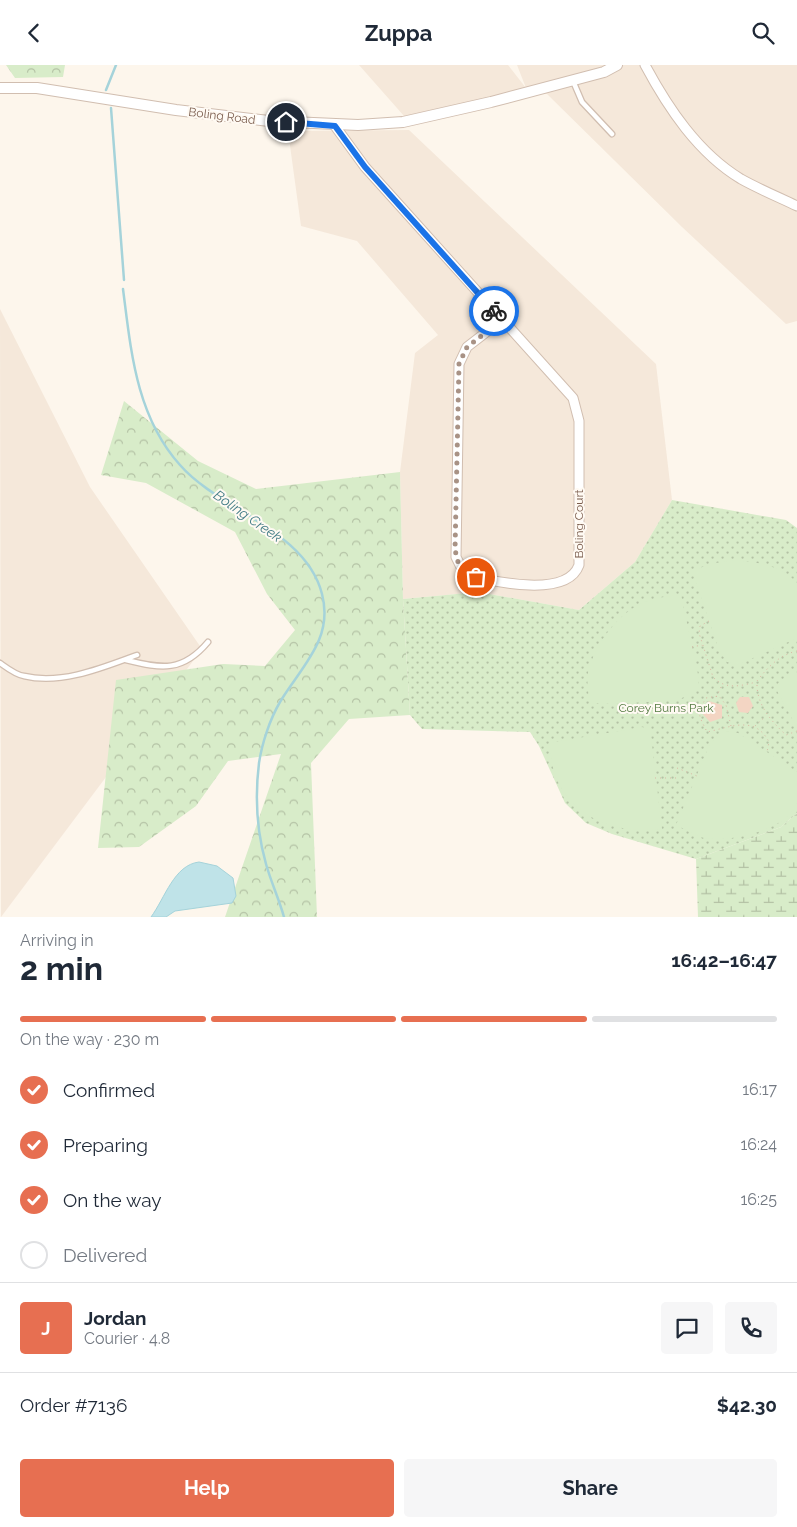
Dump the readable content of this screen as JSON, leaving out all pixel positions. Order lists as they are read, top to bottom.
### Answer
{
  "streets": {
    "street": ["Boling Road", "Boling Court"]
  },
  "crossings": [
    ["Boling Road", "Boling Court"]
  ],
  "water": ["Boling Creek"],
  "parks": ["Corey Burns Park"],
  "page": {
    "header": "Zuppa",
    "heading": ["2 min", "Arriving in", "16:42–16:47"],
    "panel": [
      "Jordan",
      "Courier · 4.8",
      "Order #7136",
      "$42.30"
    ],
    "bar": "On the way · 230 m",
    "list": [
      ["Confirmed", "16:17"],
      ["Preparing", "16:24"],
      ["On the way", "16:25"],
      "Delivered"
    ],
    "round": "J",
    "buttons": ["Help", "Share"]
  }
}
